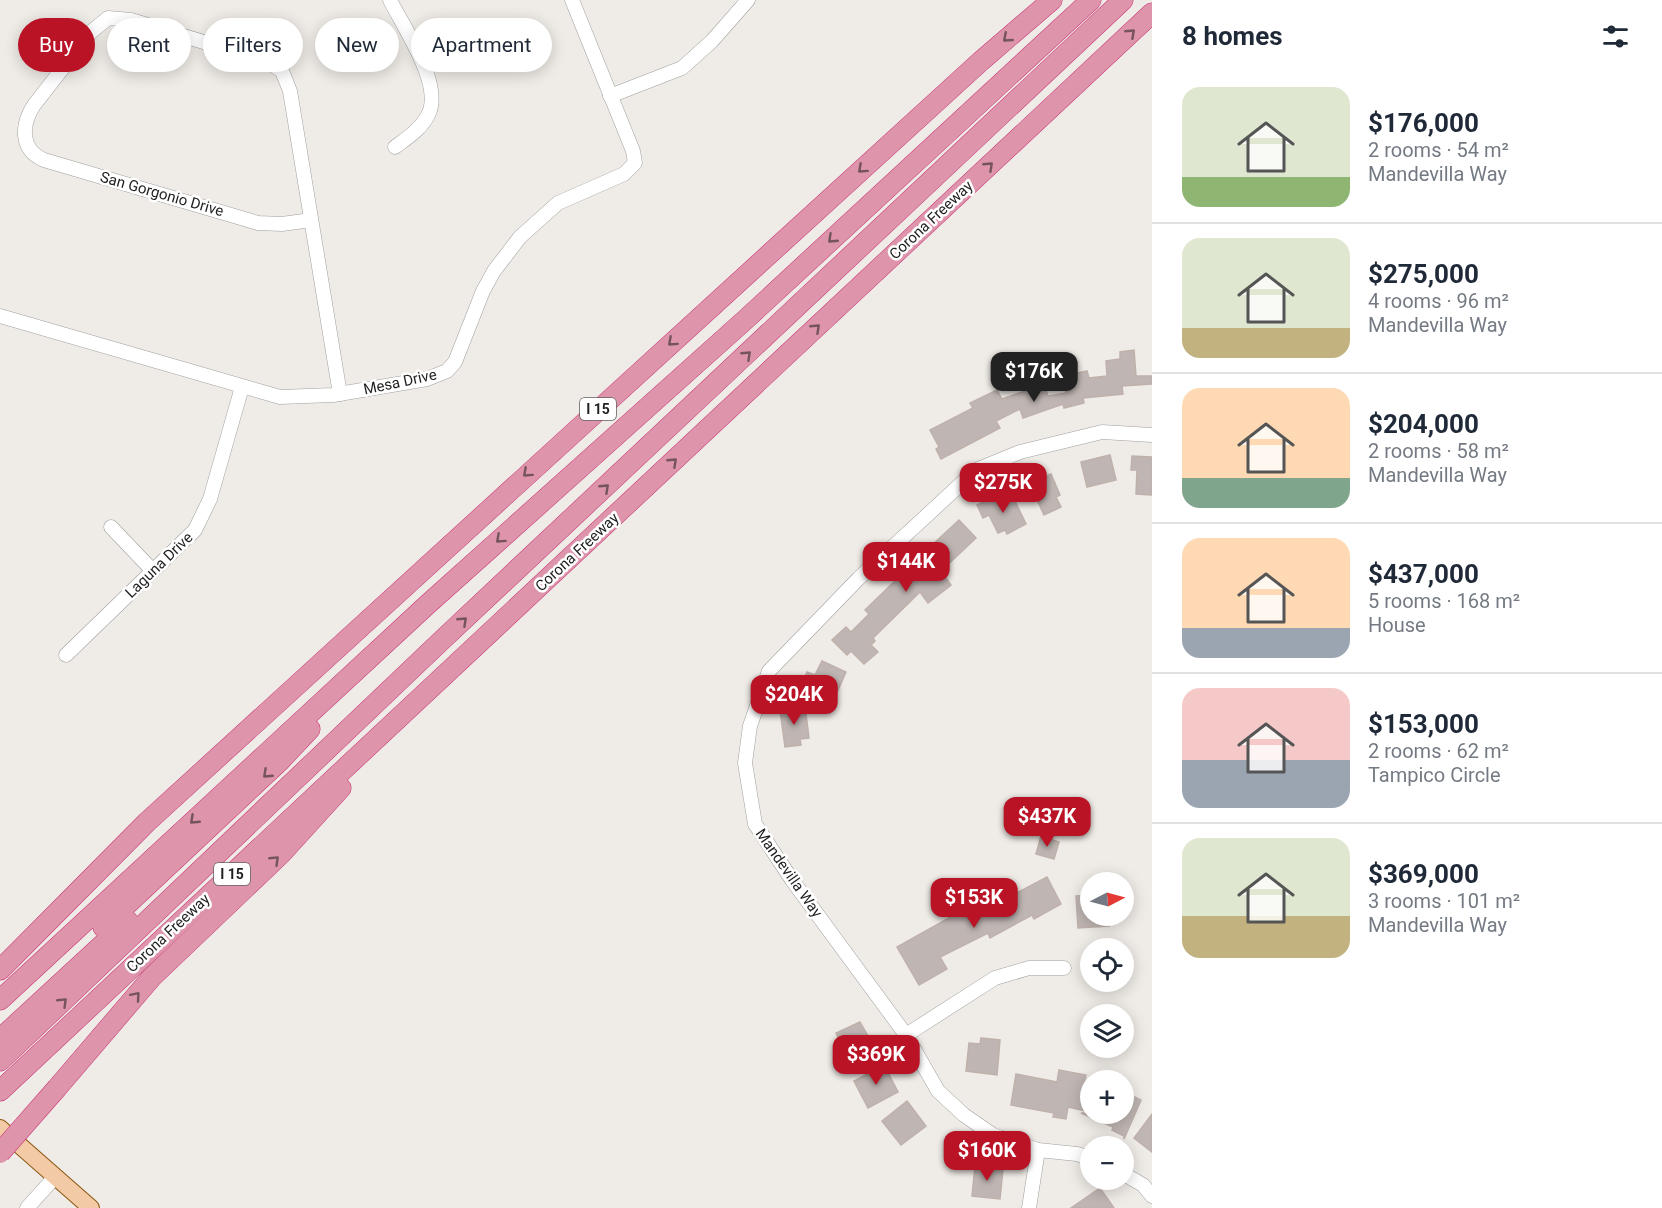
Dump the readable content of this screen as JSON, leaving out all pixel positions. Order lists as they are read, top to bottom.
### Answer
{
  "streets": {
    "highway": ["Corona Freeway", "I 15"],
    "street": [
      "San Gorgonio Drive",
      "Mesa Drive",
      "Laguna Drive",
      "Mandevilla Way"
    ]
  },
  "crossings": [
    ["Mesa Drive", "Laguna Drive"]
  ],
  "north": "right",
  "page": {
    "heading": "8 homes",
    "chip": [
      "Buy",
      "Rent",
      "Filters",
      "New",
      "Apartment"
    ],
    "list": [
      {
        "name": "$176,000",
        "note": "2 rooms · 54 m² · Mandevilla Way"
      },
      {
        "name": "$275,000",
        "note": "4 rooms · 96 m² · Mandevilla Way"
      },
      {
        "name": "$204,000",
        "note": "2 rooms · 58 m² · Mandevilla Way"
      },
      {
        "name": "$437,000",
        "note": "5 rooms · 168 m² · House"
      },
      {
        "name": "$153,000",
        "note": "2 rooms · 62 m² · Tampico Circle"
      },
      {
        "name": "$369,000",
        "note": "3 rooms · 101 m² · Mandevilla Way"
      }
    ],
    "price": [
      "$176K",
      "$275K",
      "$144K",
      "$204K",
      "$437K",
      "$153K",
      "$369K",
      "$160K"
    ],
    "map_buttons": ["+", "−"]
  }
}
